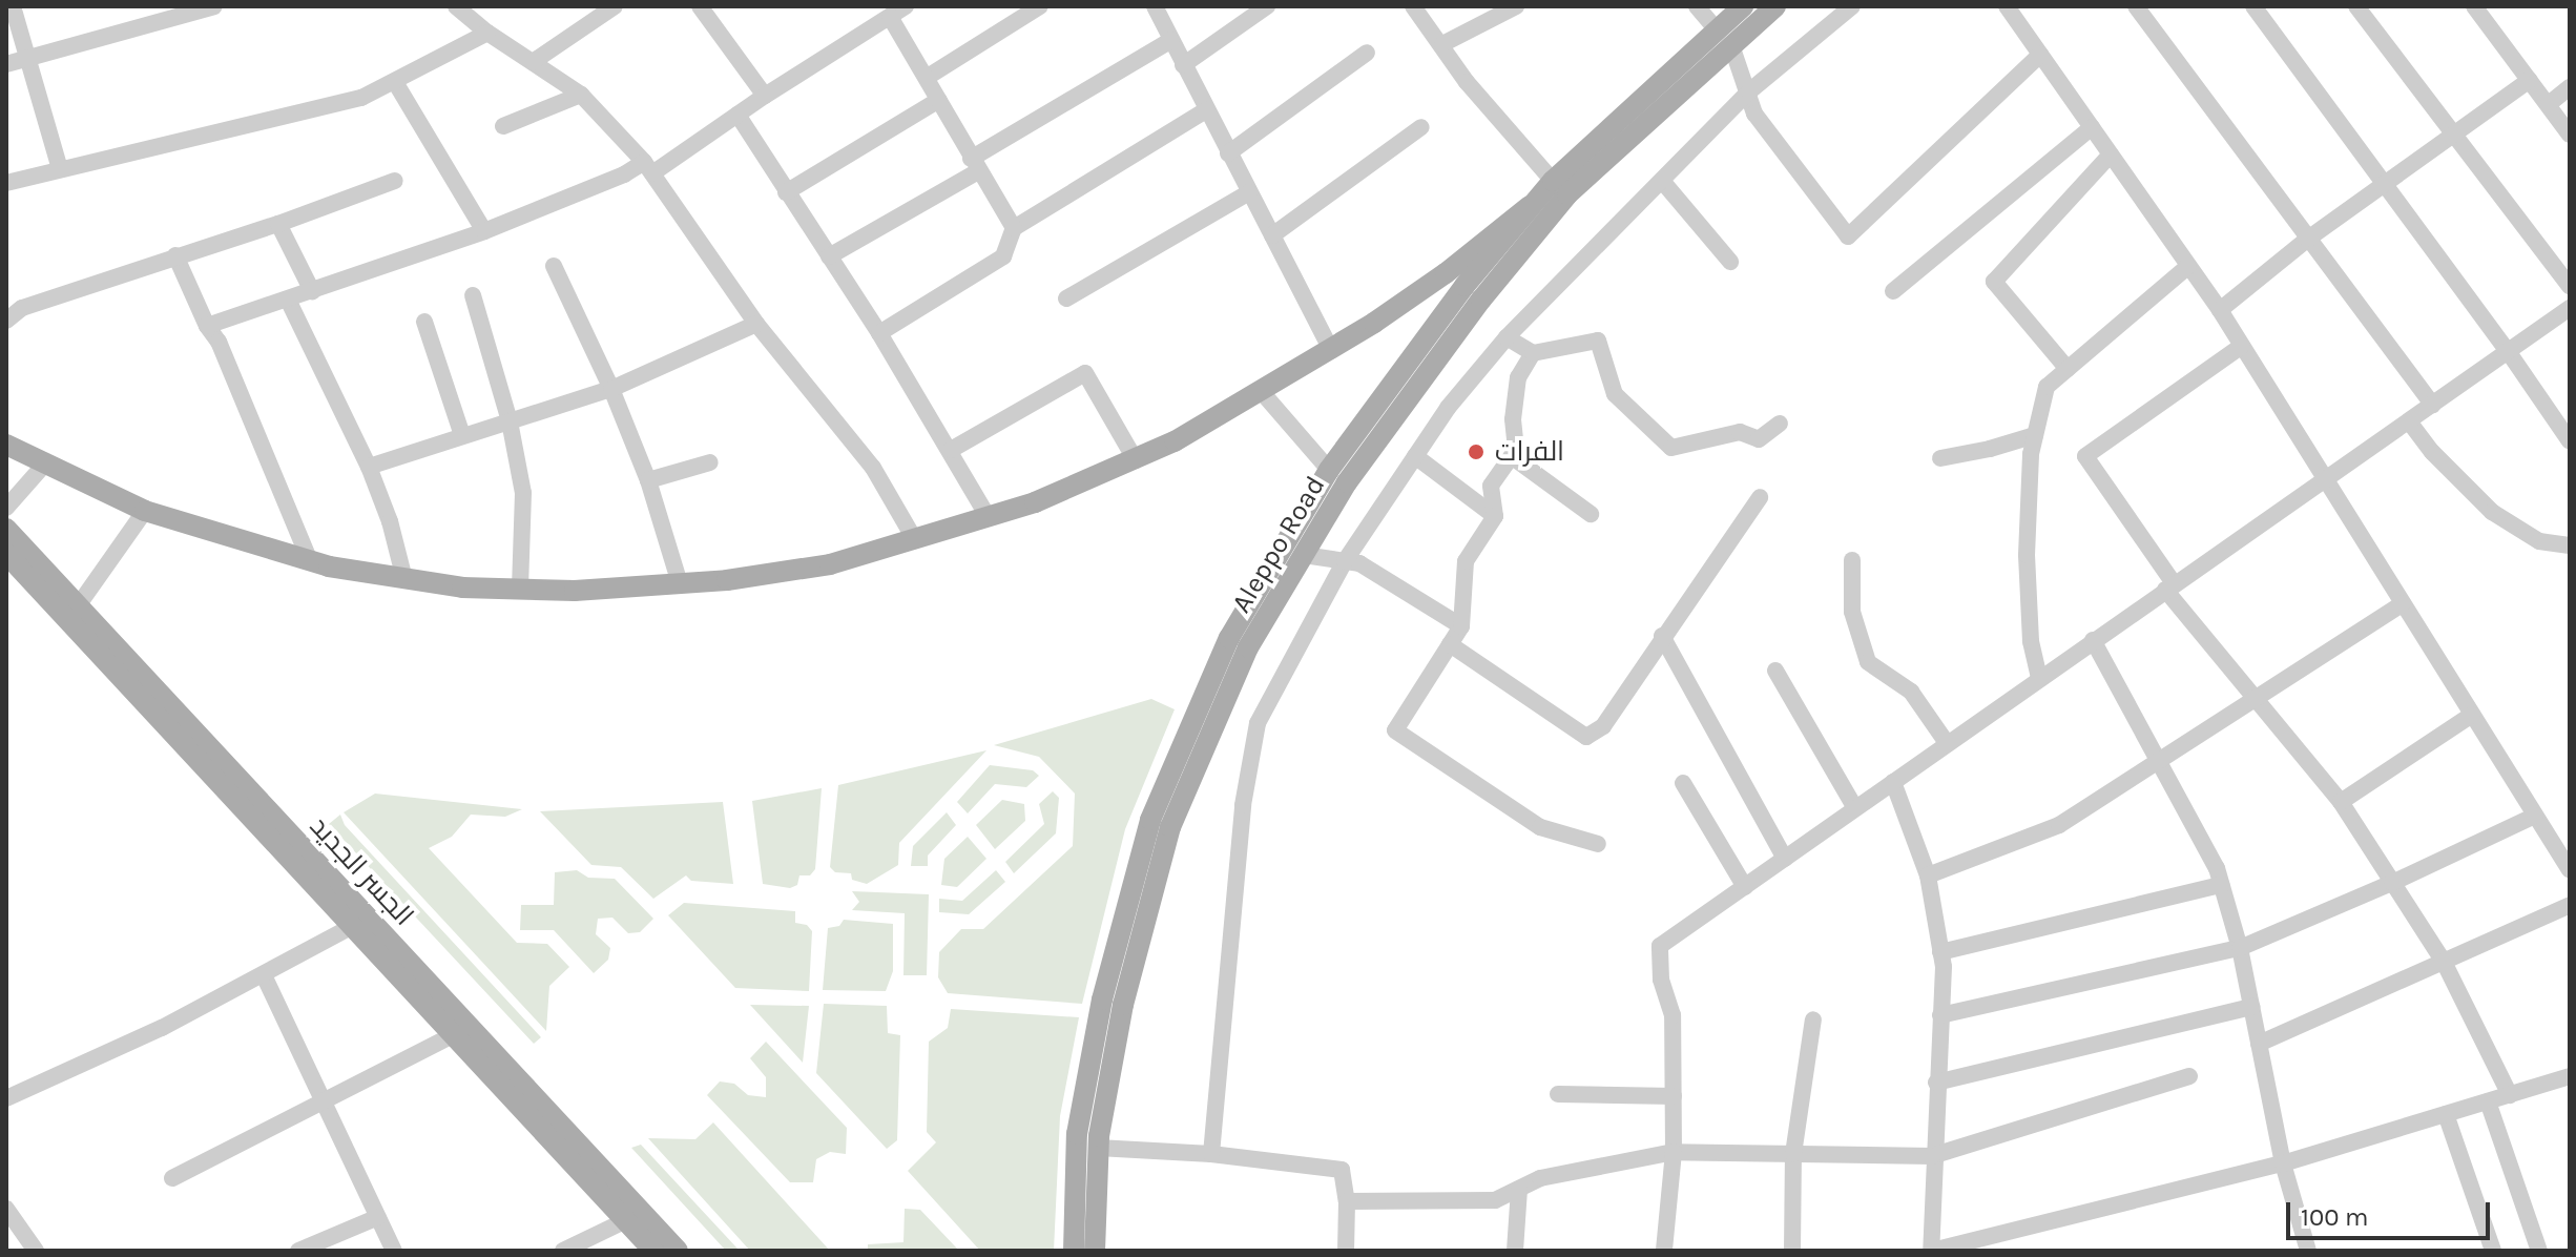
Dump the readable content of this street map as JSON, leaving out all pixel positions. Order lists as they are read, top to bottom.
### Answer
{
  "streets": {
    "main road": ["Aleppo Road", "الجسر الجديد"]
  },
  "places": ["الفرات"],
  "scale_bar": "100 m"
}
